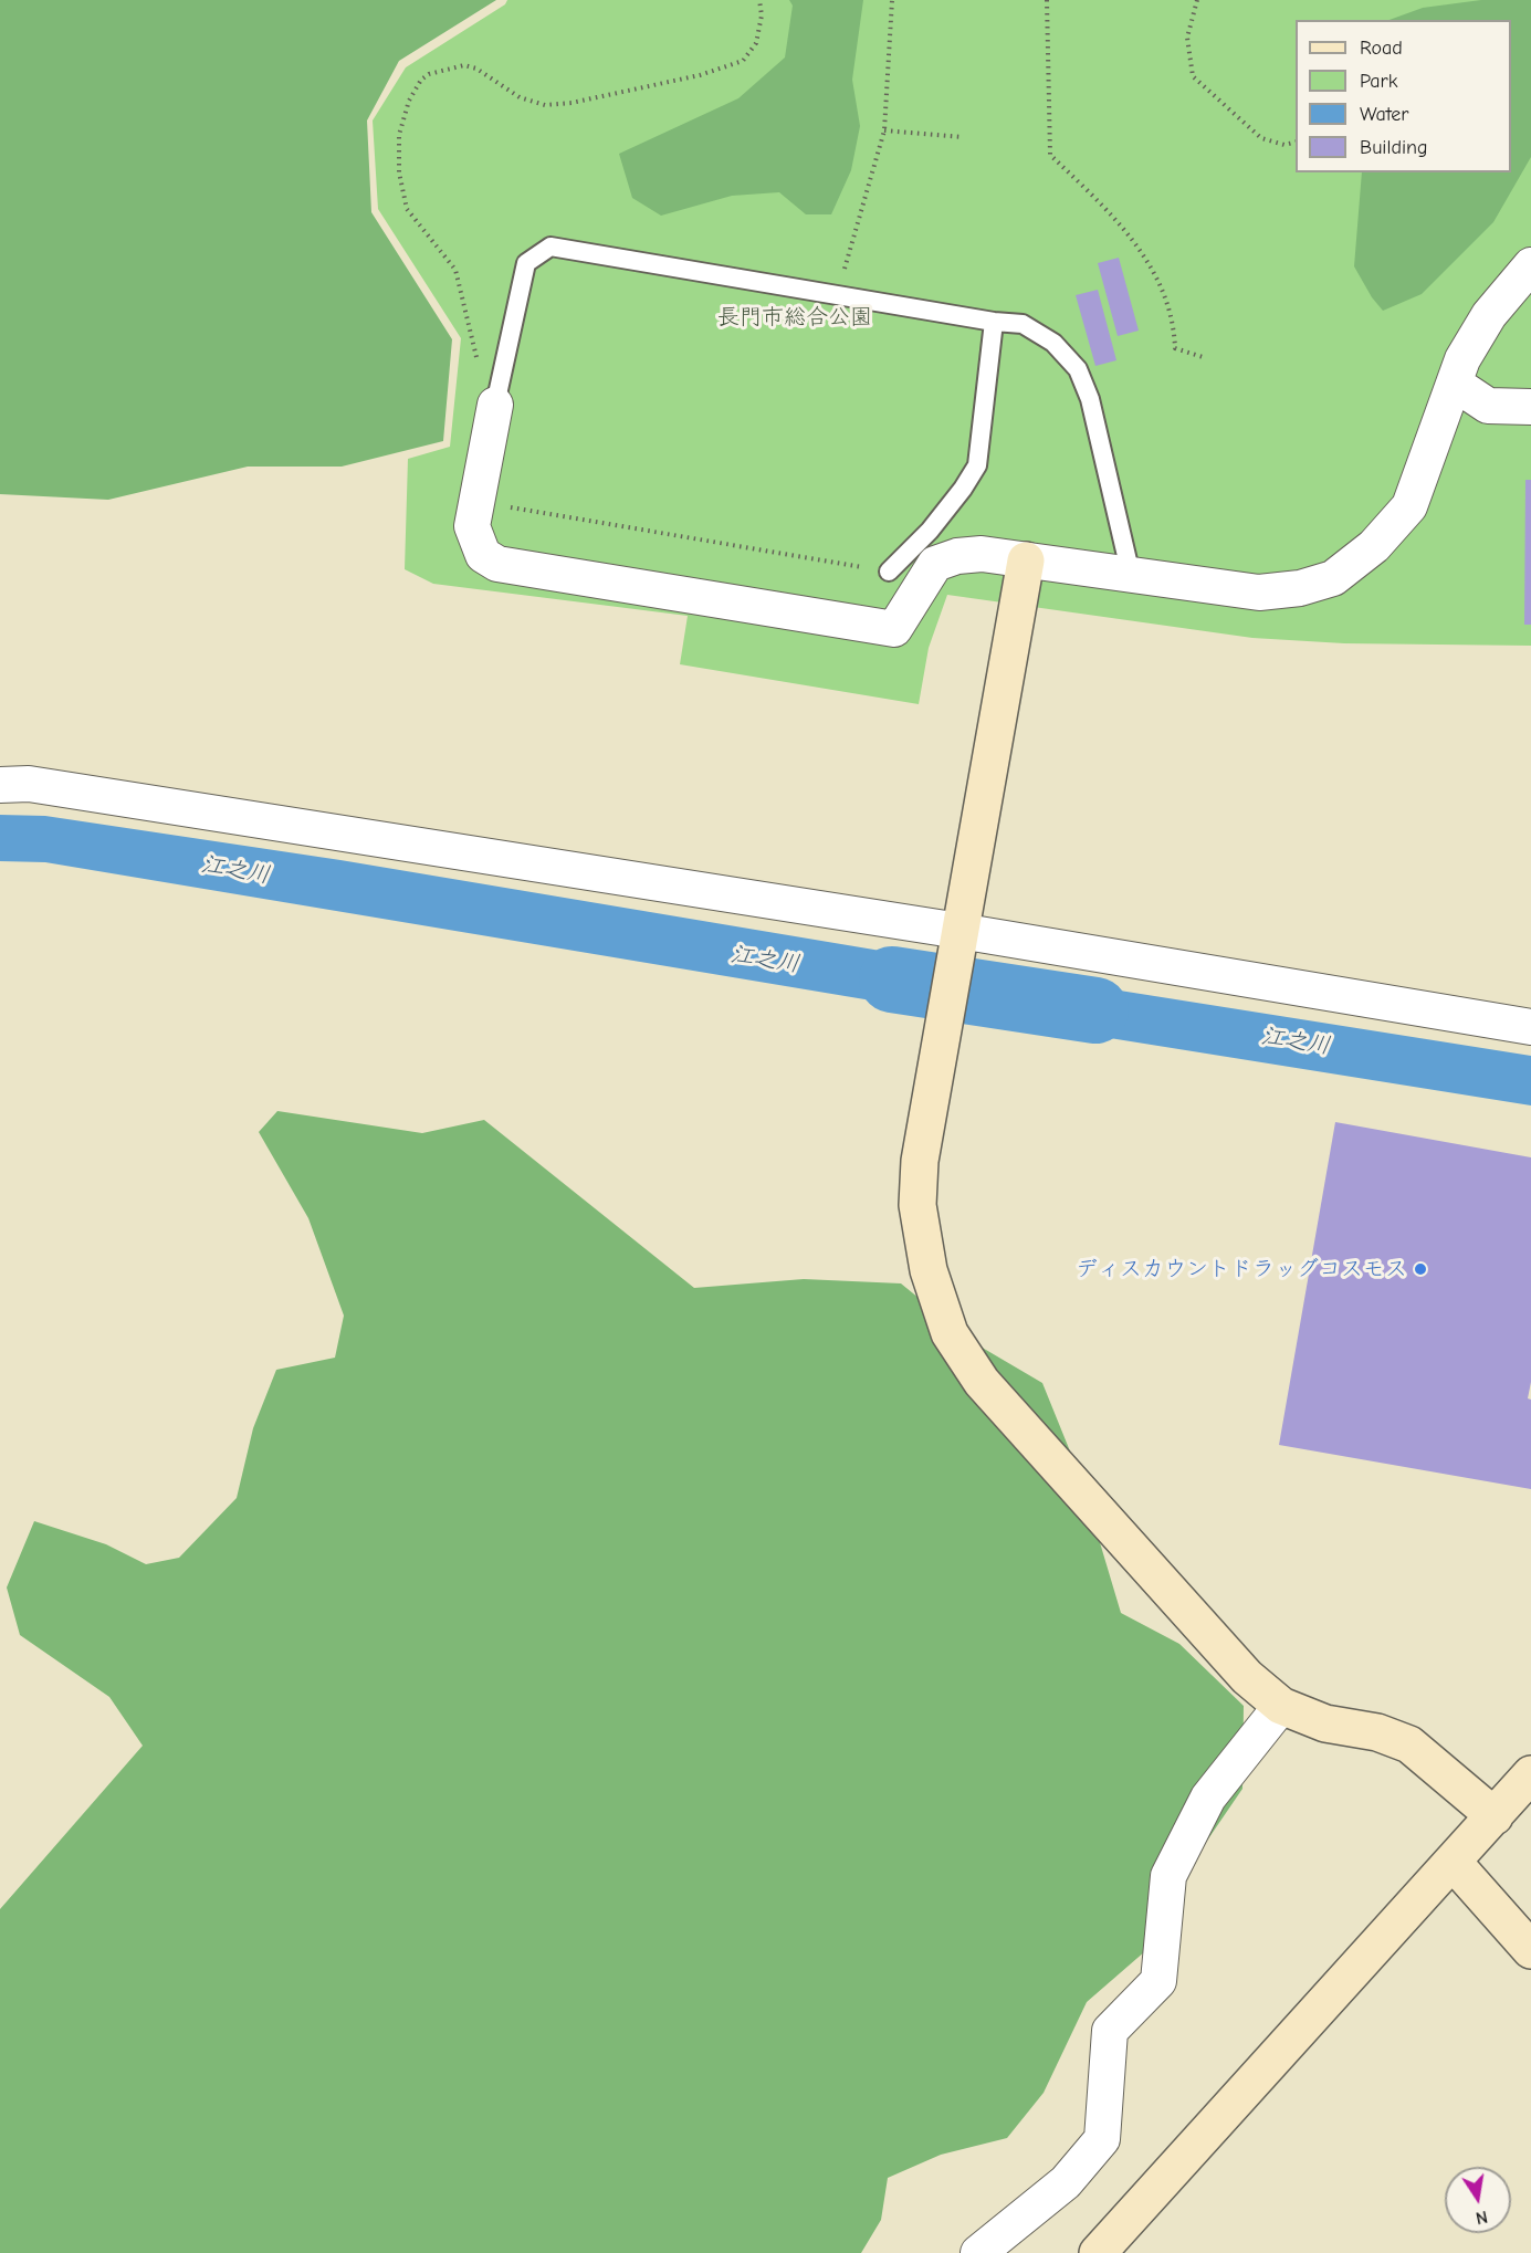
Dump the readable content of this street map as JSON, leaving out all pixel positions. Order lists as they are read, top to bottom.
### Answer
{
  "water": ["江之川"],
  "parks": ["長門市総合公園"],
  "places": ["ディスカウントドラッグコスモス"],
  "legend": [
    "Road",
    "Park",
    "Water",
    "Building"
  ],
  "north": "bottom"
}
